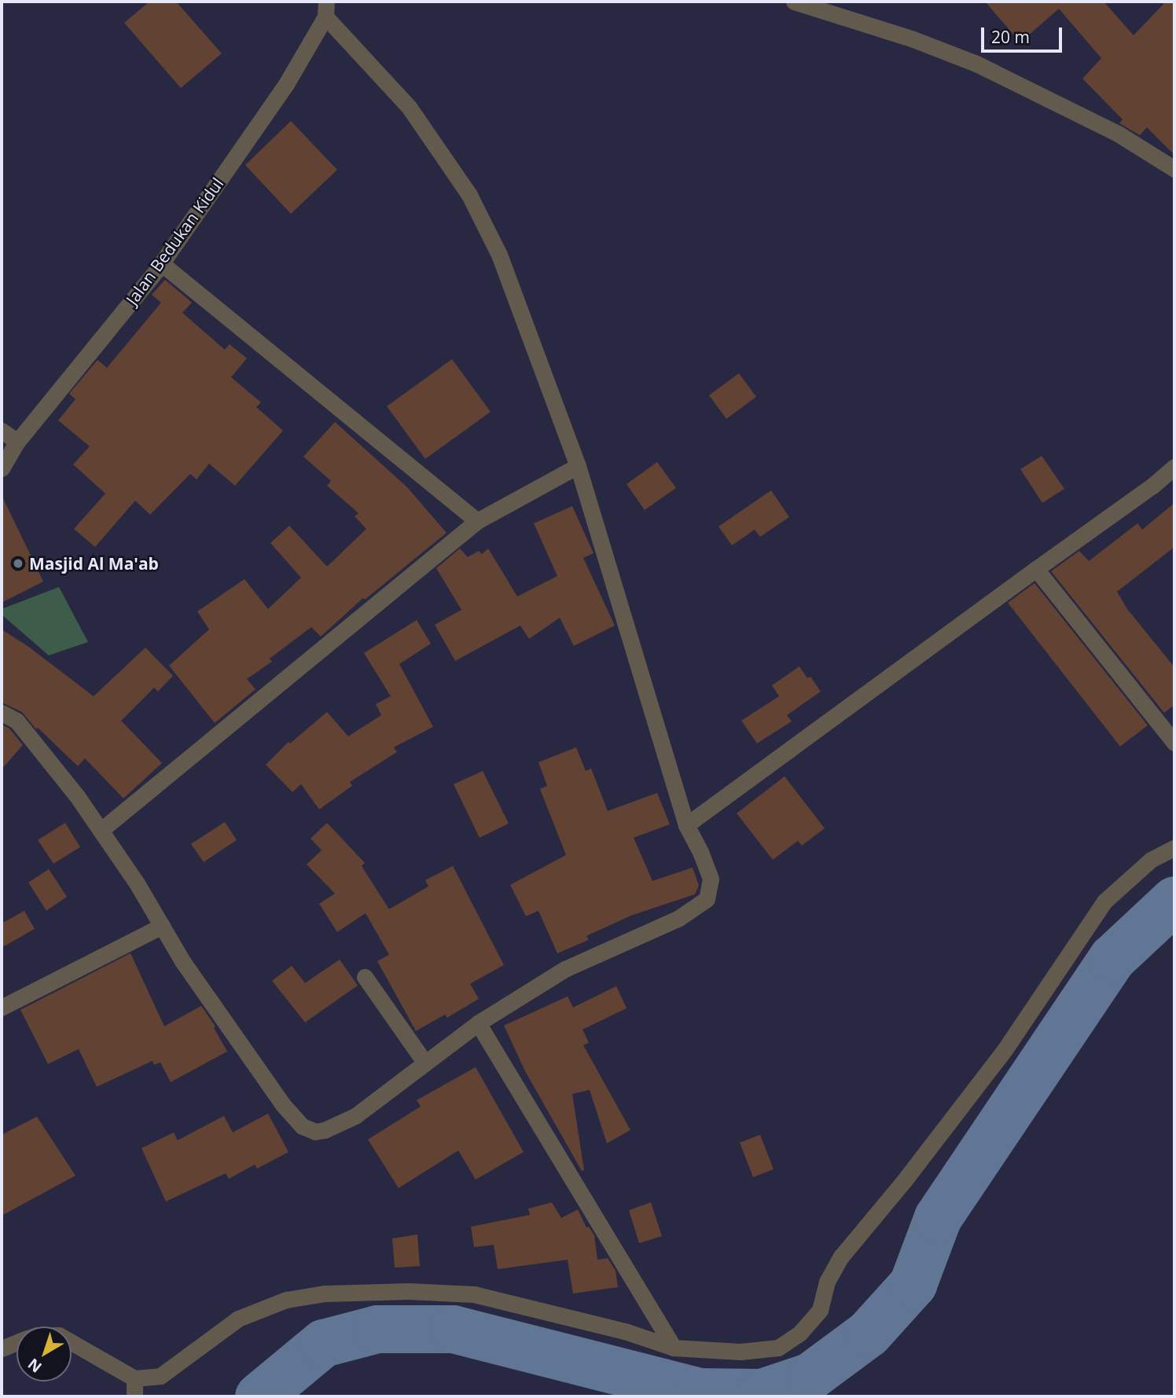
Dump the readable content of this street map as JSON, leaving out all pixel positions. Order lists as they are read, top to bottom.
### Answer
{
  "streets": {
    "street": ["Jalan Bedukan Kidul"]
  },
  "places": ["Masjid Al Ma'ab"],
  "scale_bar": "20 m",
  "north": "bottom left"
}
